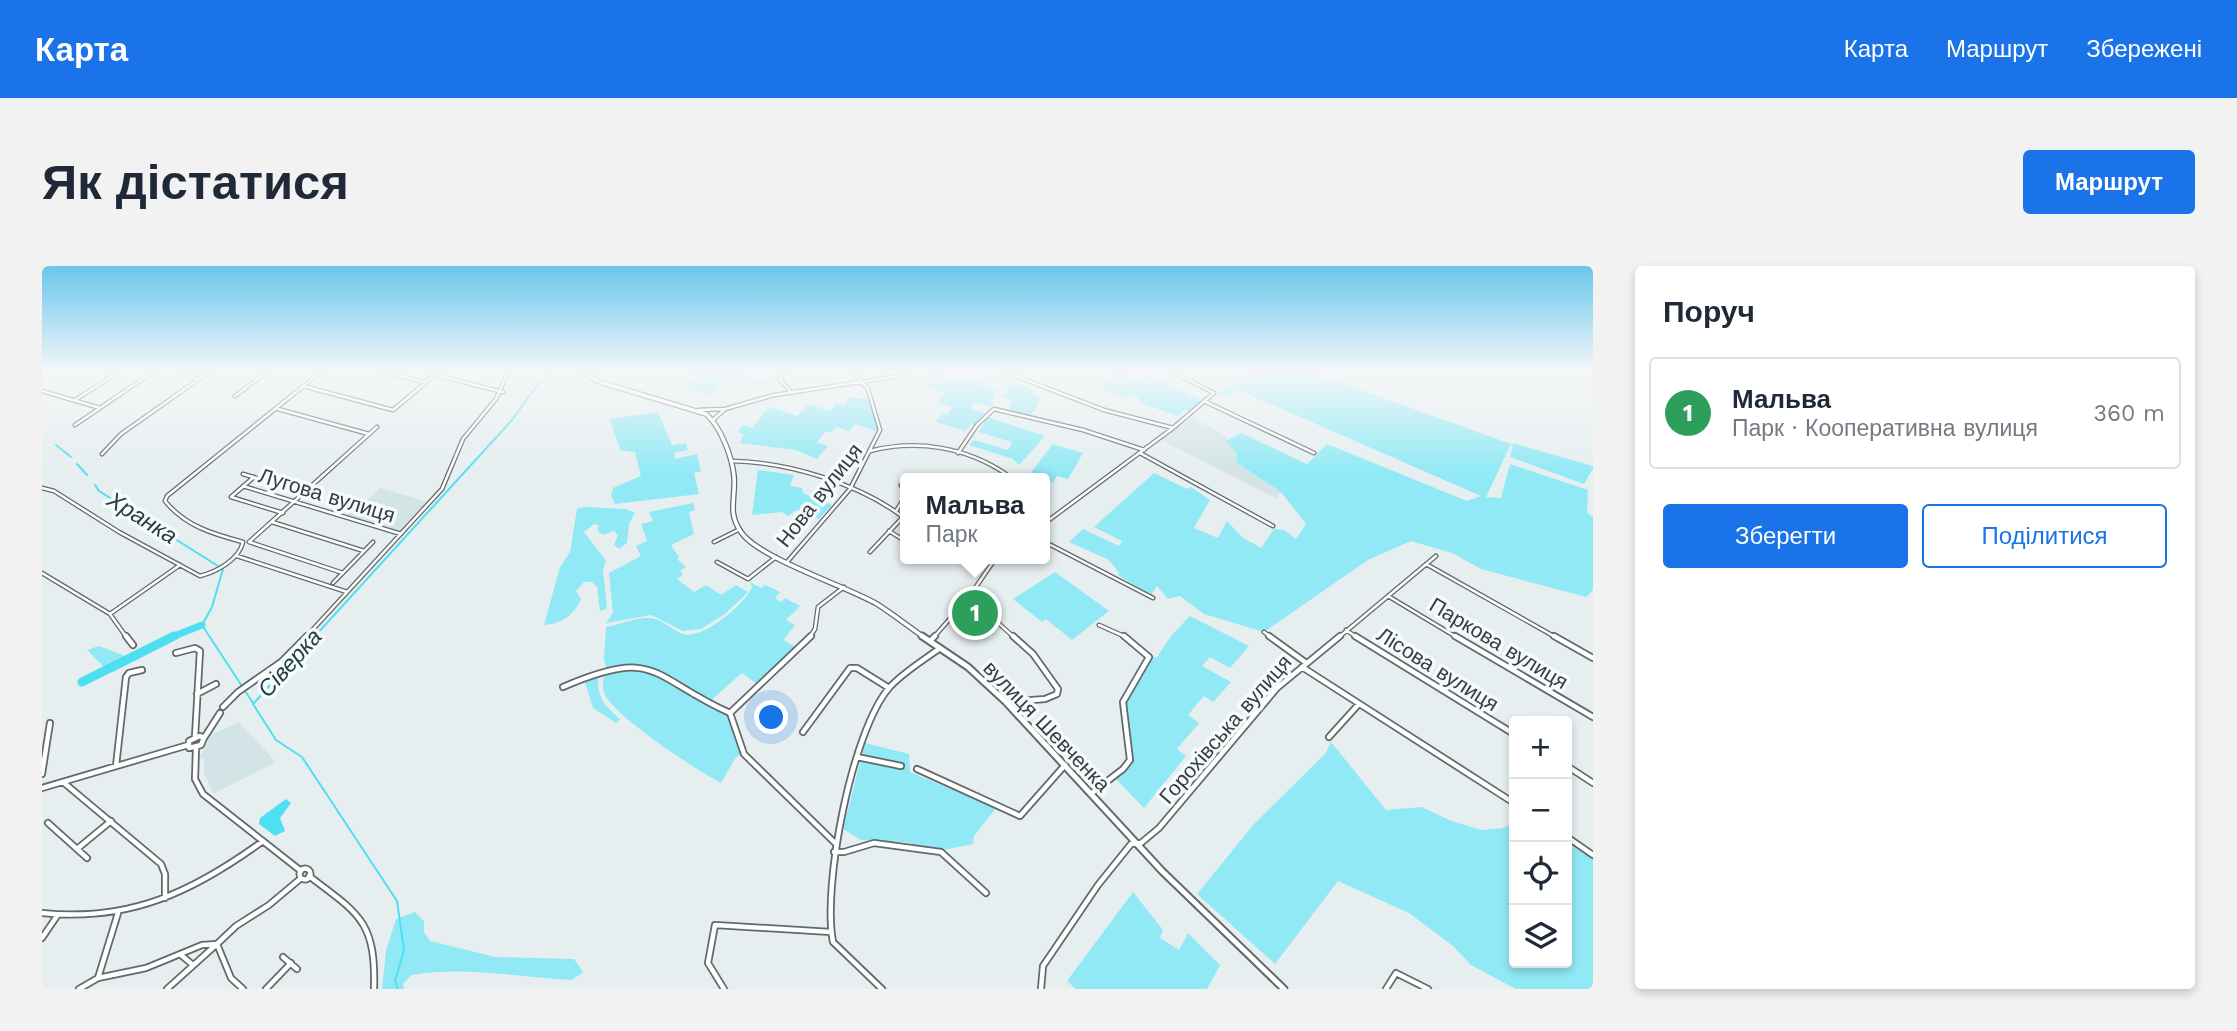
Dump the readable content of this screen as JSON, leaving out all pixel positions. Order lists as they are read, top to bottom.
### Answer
{
  "streets": {
    "street": [
      "Лугова вулиця",
      "Нова вулиця",
      "Паркова вулиця",
      "Лісова вулиця",
      "вулиця Шевченка",
      "Горохівська вулиця"
    ]
  },
  "crossings": [
    ["Нова вулиця", "вулиця Шевченка"],
    ["Паркова вулиця", "Горохівська вулиця"],
    ["Лісова вулиця", "Горохівська вулиця"],
    ["вулиця Шевченка", "Горохівська вулиця"]
  ],
  "water": ["Хранка", "Сіверка"],
  "page": {
    "header": "Карта",
    "nav": ["Карта", "Маршрут", "Збережені"],
    "buttons": [
      "Маршрут",
      ["Зберегти", "Поділитися"]
    ],
    "title": "Як дістатися",
    "heading": "Поруч",
    "list": [
      {
        "mark": "1",
        "name": "Мальва",
        "note": "Парк · Кооперативна вулиця",
        "value": "360 m"
      }
    ],
    "popup": ["Мальва", "Парк"],
    "pins": "1",
    "map_buttons": ["+", "−"]
  }
}
